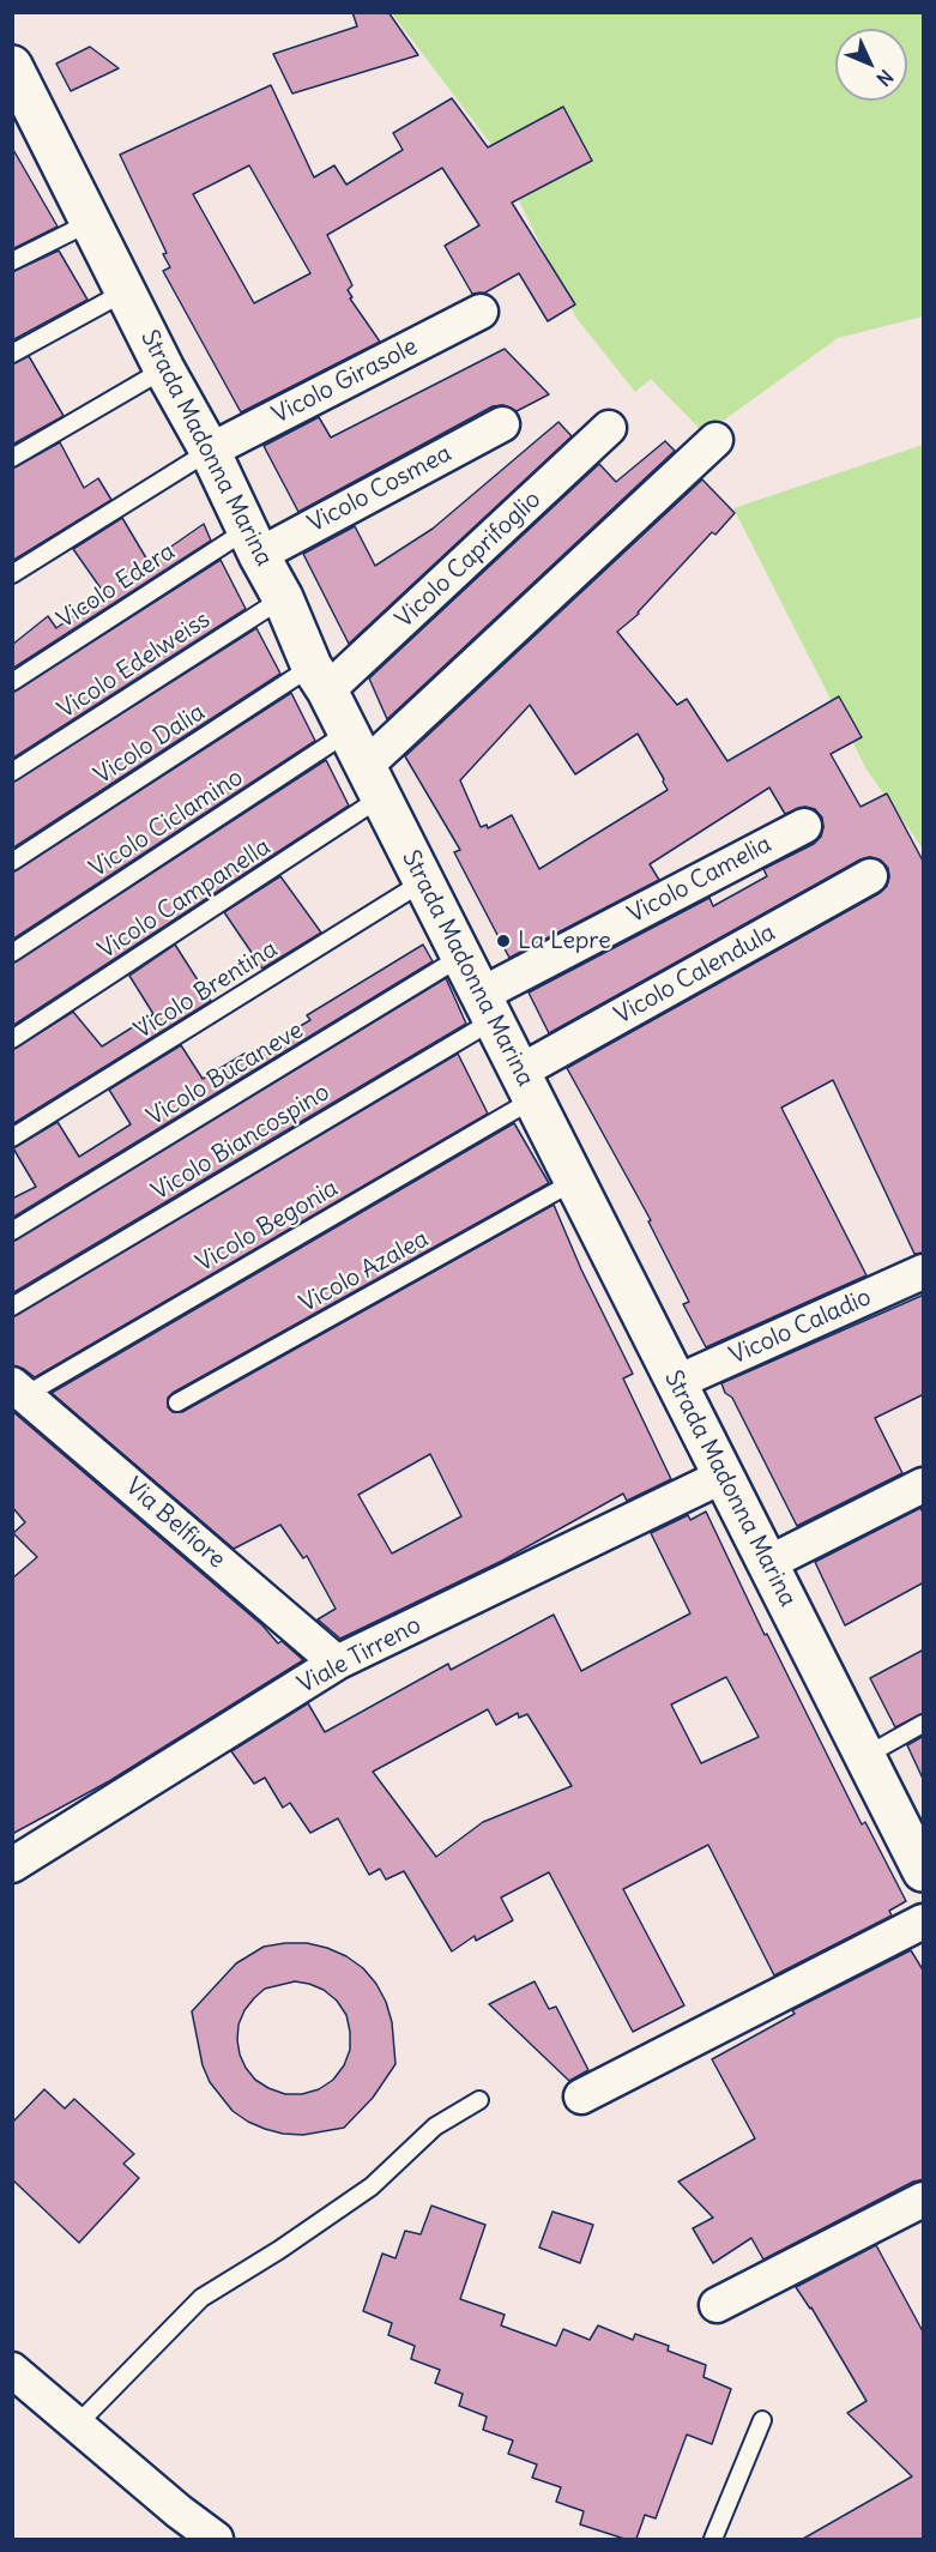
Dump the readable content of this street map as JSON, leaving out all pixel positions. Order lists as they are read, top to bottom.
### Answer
{
  "streets": {
    "street": [
      "Vicolo Girasole",
      "Strada Madonna Marina",
      "Vicolo Cosmea",
      "Vicolo Caprifoglio",
      "Vicolo Camelia",
      "Vicolo Calendula",
      "Vicolo Caladio",
      "Via Belfiore",
      "Viale Tirreno"
    ],
    "lane": [
      "Vicolo Edera",
      "Vicolo Edelweiss",
      "Vicolo Dalia",
      "Vicolo Ciclamino",
      "Vicolo Campanella",
      "Vicolo Brentina",
      "Vicolo Bucaneve",
      "Vicolo Biancospino",
      "Vicolo Begonia",
      "Vicolo Azalea"
    ]
  },
  "crossings": [
    ["Vicolo Girasole", "Strada Madonna Marina"],
    ["Strada Madonna Marina", "Vicolo Cosmea"],
    ["Strada Madonna Marina", "Vicolo Caprifoglio"],
    ["Strada Madonna Marina", "Vicolo Edera"],
    ["Strada Madonna Marina", "Vicolo Edelweiss"],
    ["Strada Madonna Marina", "Vicolo Dalia"],
    ["Strada Madonna Marina", "Vicolo Ciclamino"],
    ["Strada Madonna Marina", "Vicolo Camelia"],
    ["Strada Madonna Marina", "Vicolo Campanella"],
    ["Strada Madonna Marina", "Vicolo Calendula"],
    ["Strada Madonna Marina", "Vicolo Brentina"],
    ["Strada Madonna Marina", "Vicolo Bucaneve"],
    ["Strada Madonna Marina", "Vicolo Biancospino"],
    ["Strada Madonna Marina", "Vicolo Begonia"],
    ["Strada Madonna Marina", "Vicolo Azalea"],
    ["Strada Madonna Marina", "Vicolo Caladio"],
    ["Strada Madonna Marina", "Viale Tirreno"],
    ["Vicolo Cosmea", "Vicolo Edera"],
    ["Vicolo Caprifoglio", "Vicolo Dalia"],
    ["Vicolo Camelia", "Vicolo Biancospino"],
    ["Vicolo Calendula", "Vicolo Begonia"],
    ["Vicolo Begonia", "Via Belfiore"],
    ["Via Belfiore", "Viale Tirreno"]
  ],
  "places": ["La Lepre"],
  "north": "bottom right"
}
